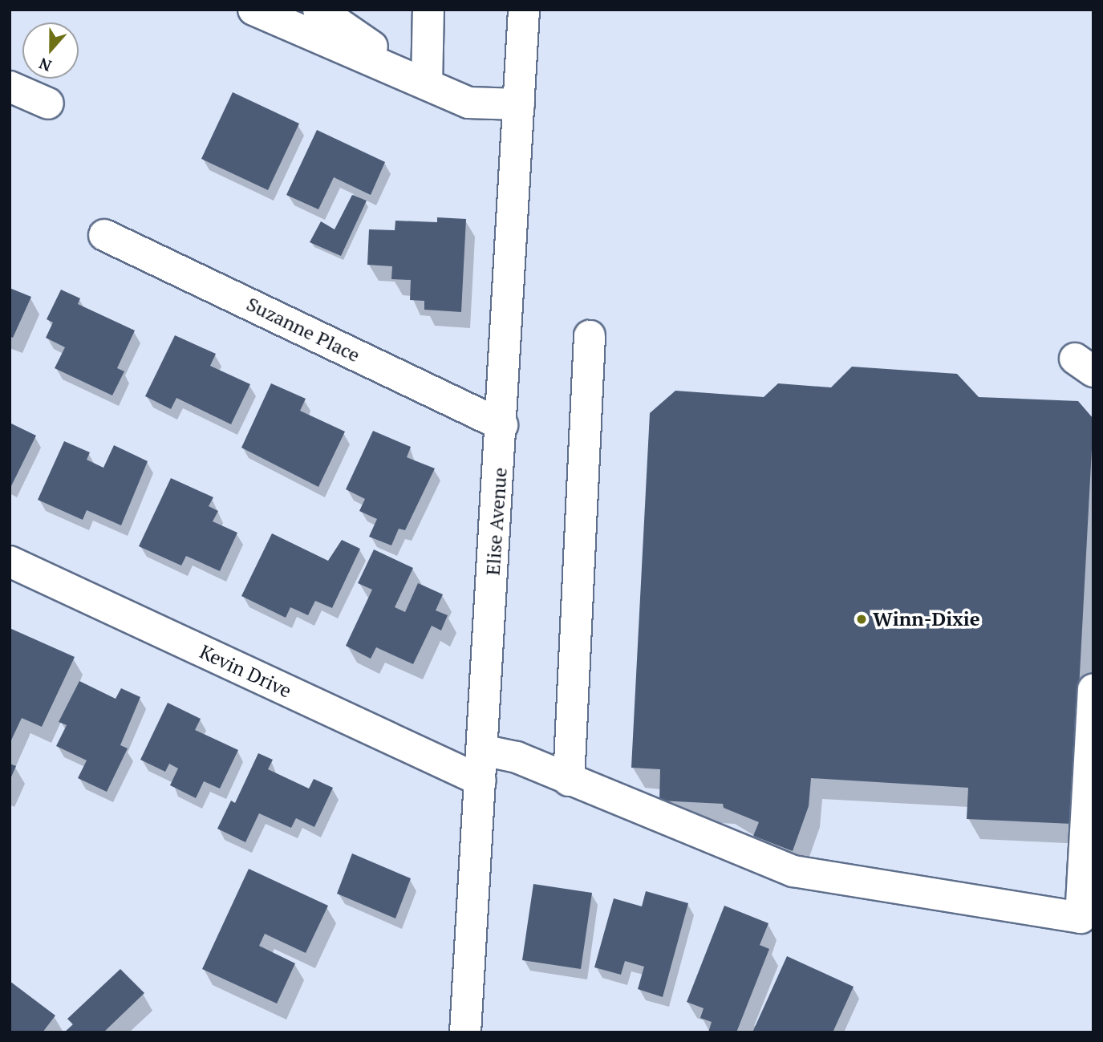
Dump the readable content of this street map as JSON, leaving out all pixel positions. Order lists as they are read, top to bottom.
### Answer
{
  "streets": {
    "street": ["Suzanne Place", "Elise Avenue", "Kevin Drive"]
  },
  "crossings": [
    ["Suzanne Place", "Elise Avenue"],
    ["Elise Avenue", "Kevin Drive"]
  ],
  "places": ["Winn-Dixie"],
  "north": "bottom"
}
